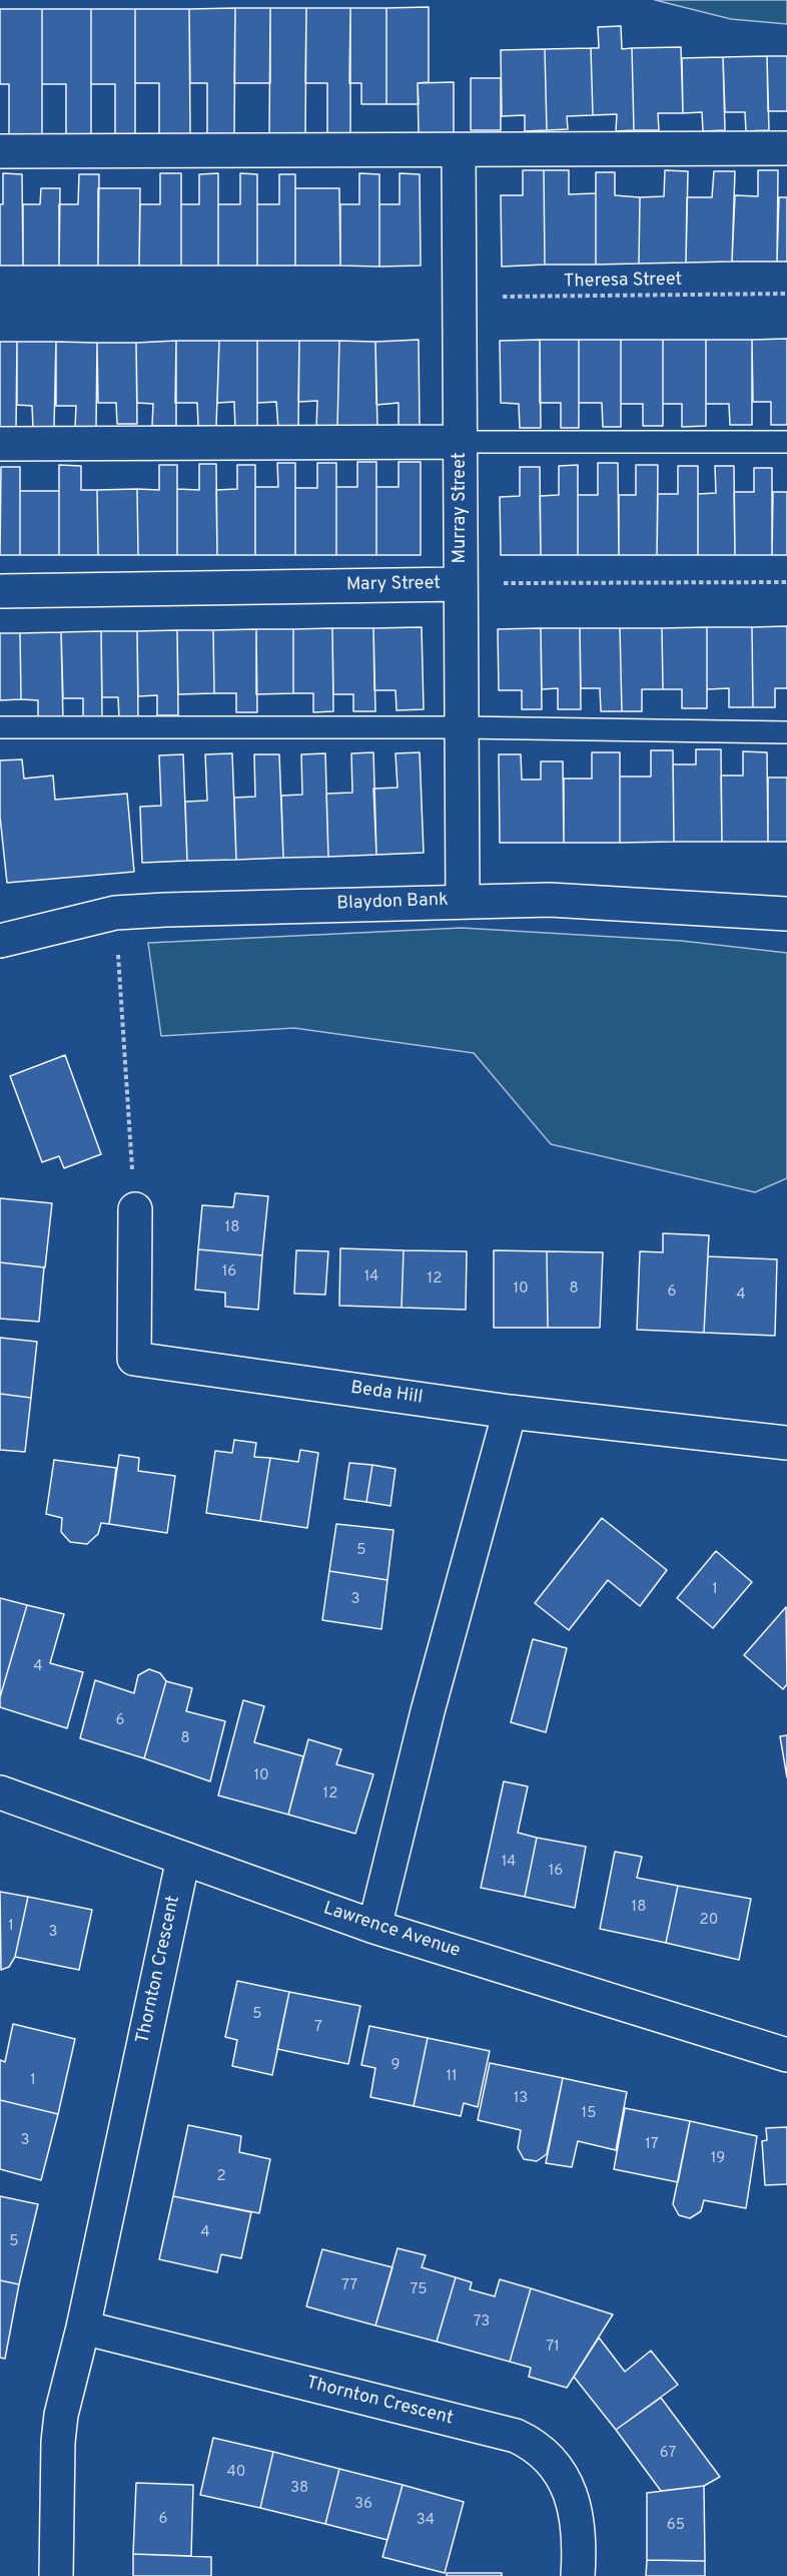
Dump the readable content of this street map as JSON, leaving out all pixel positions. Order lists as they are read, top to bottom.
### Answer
{
  "streets": {
    "street": [
      "Murray Street",
      "Mary Street",
      "Blaydon Bank",
      "Beda Hill",
      "Lawrence Avenue",
      "Thornton Crescent"
    ],
    "path": ["Theresa Street"]
  },
  "crossings": [
    ["Theresa Street", "Murray Street"],
    ["Murray Street", "Mary Street"],
    ["Murray Street", "Blaydon Bank"],
    ["Lawrence Avenue", "Thornton Crescent"]
  ],
  "house_numbers": [
    "18",
    "16",
    "14",
    "12",
    "10",
    "8",
    "6",
    "4",
    "5",
    "1",
    "3",
    "4",
    "6",
    "8",
    "10",
    "12",
    "14",
    "16",
    "18",
    "20",
    "1",
    "3",
    "5",
    "7",
    "9",
    "11",
    "1",
    "13",
    "15",
    "3",
    "17",
    "19",
    "2",
    "4",
    "5",
    "77",
    "75",
    "73",
    "71",
    "67",
    "40",
    "38",
    "36",
    "6",
    "34",
    "65"
  ]
}
